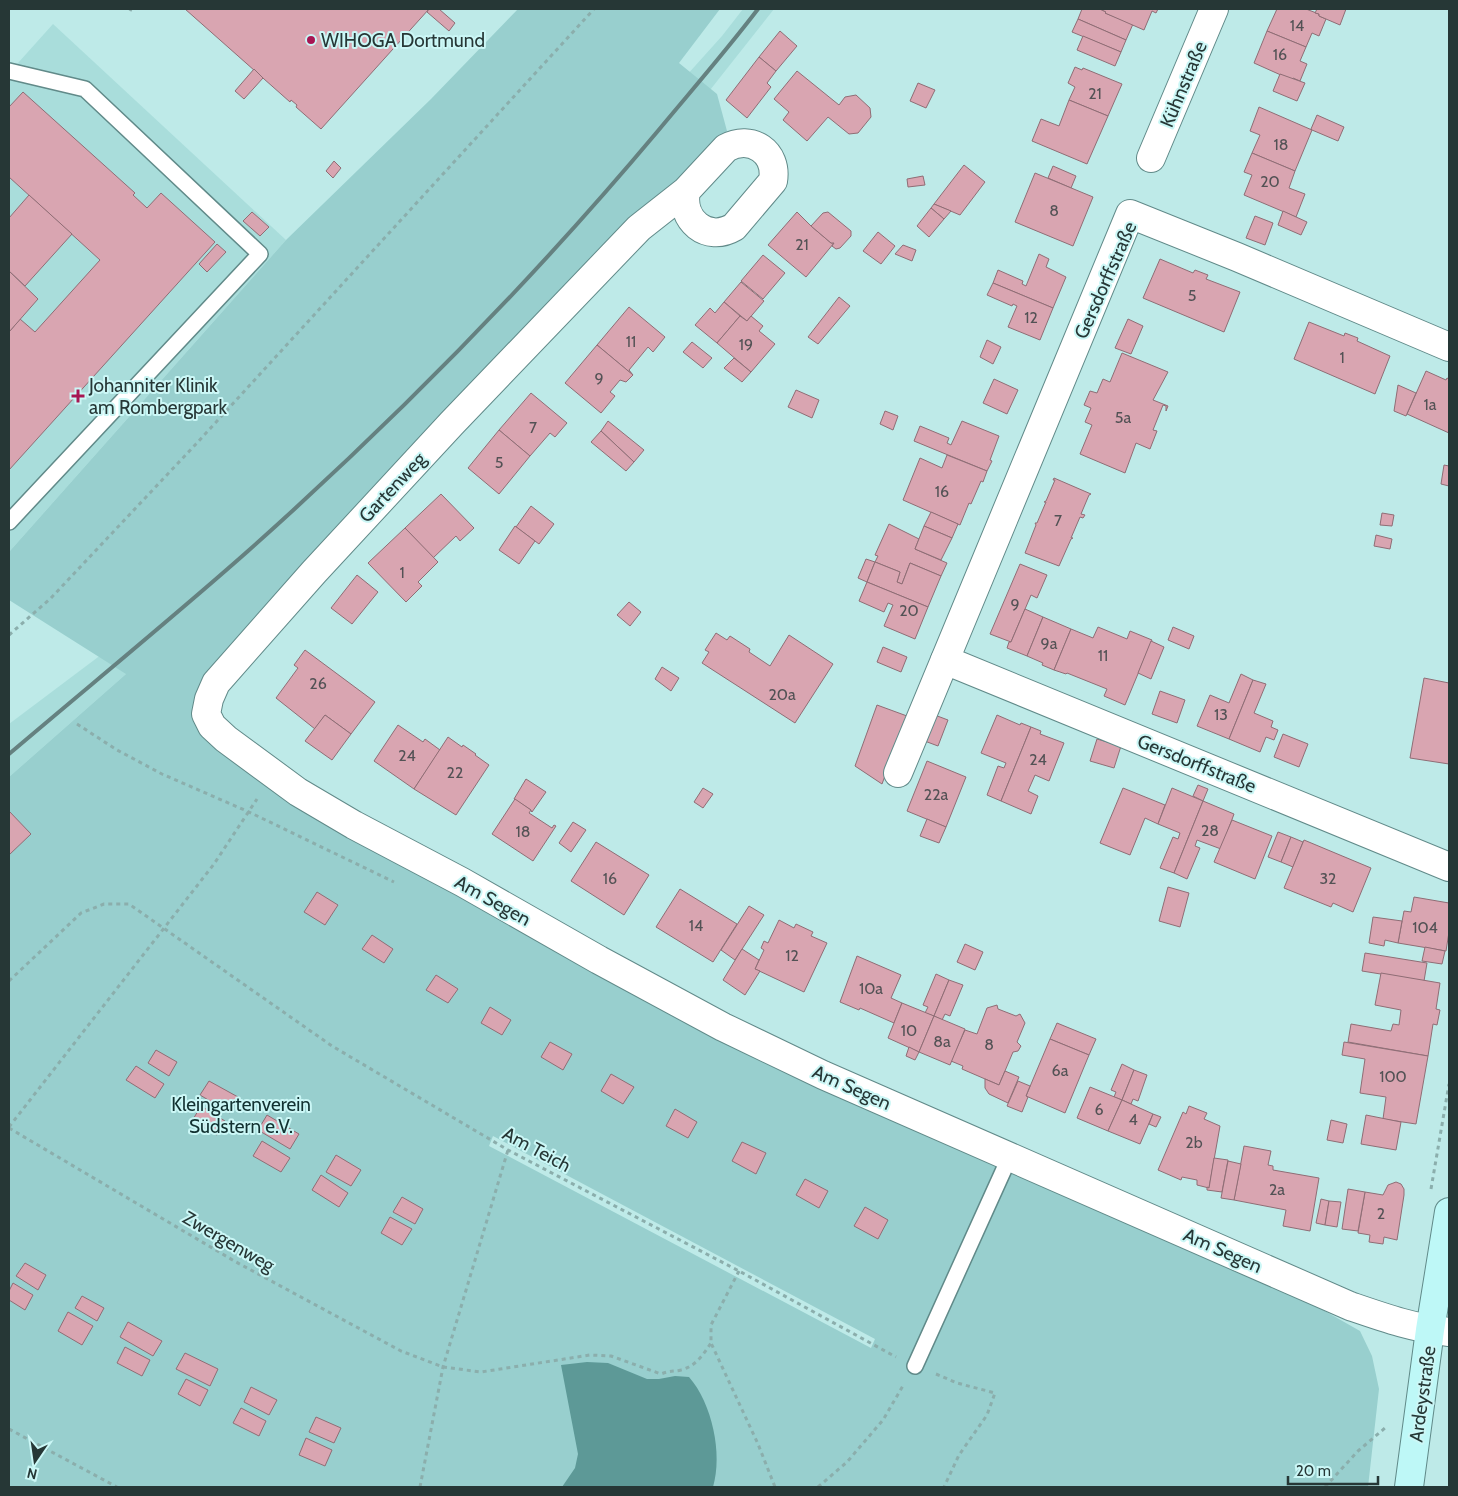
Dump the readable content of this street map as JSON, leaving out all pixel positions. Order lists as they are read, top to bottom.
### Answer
{
  "streets": {
    "main road": ["Ardeystraße"],
    "street": [
      "Kühnstraße",
      "Gersdorffstraße",
      "Gartenweg",
      "Am Segen"
    ],
    "path": ["Am Teich", "Zwergenweg"]
  },
  "crossings": [
    ["Gartenweg", "Am Segen"],
    ["Am Segen", "Ardeystraße"]
  ],
  "parks": ["Kleingartenverein Südstern e.V."],
  "places": {
    "other": ["WIHOGA Dortmund"],
    "health": ["Johanniter Klinik am Rombergpark"]
  },
  "house_numbers": [
    "14",
    "16",
    "21",
    "18",
    "20",
    "8",
    "21",
    "5",
    "12",
    "11",
    "19",
    "1",
    "9",
    "1a",
    "5a",
    "7",
    "5",
    "16",
    "7",
    "1",
    "9",
    "20",
    "9a",
    "11",
    "26",
    "20a",
    "13",
    "24",
    "24",
    "22",
    "22a",
    "28",
    "18",
    "16",
    "32",
    "14",
    "104",
    "12",
    "10a",
    "10",
    "8a",
    "8",
    "6a",
    "100",
    "6",
    "4",
    "2b",
    "2a",
    "2"
  ],
  "scale_bar": "20 m",
  "north": "bottom"
}
